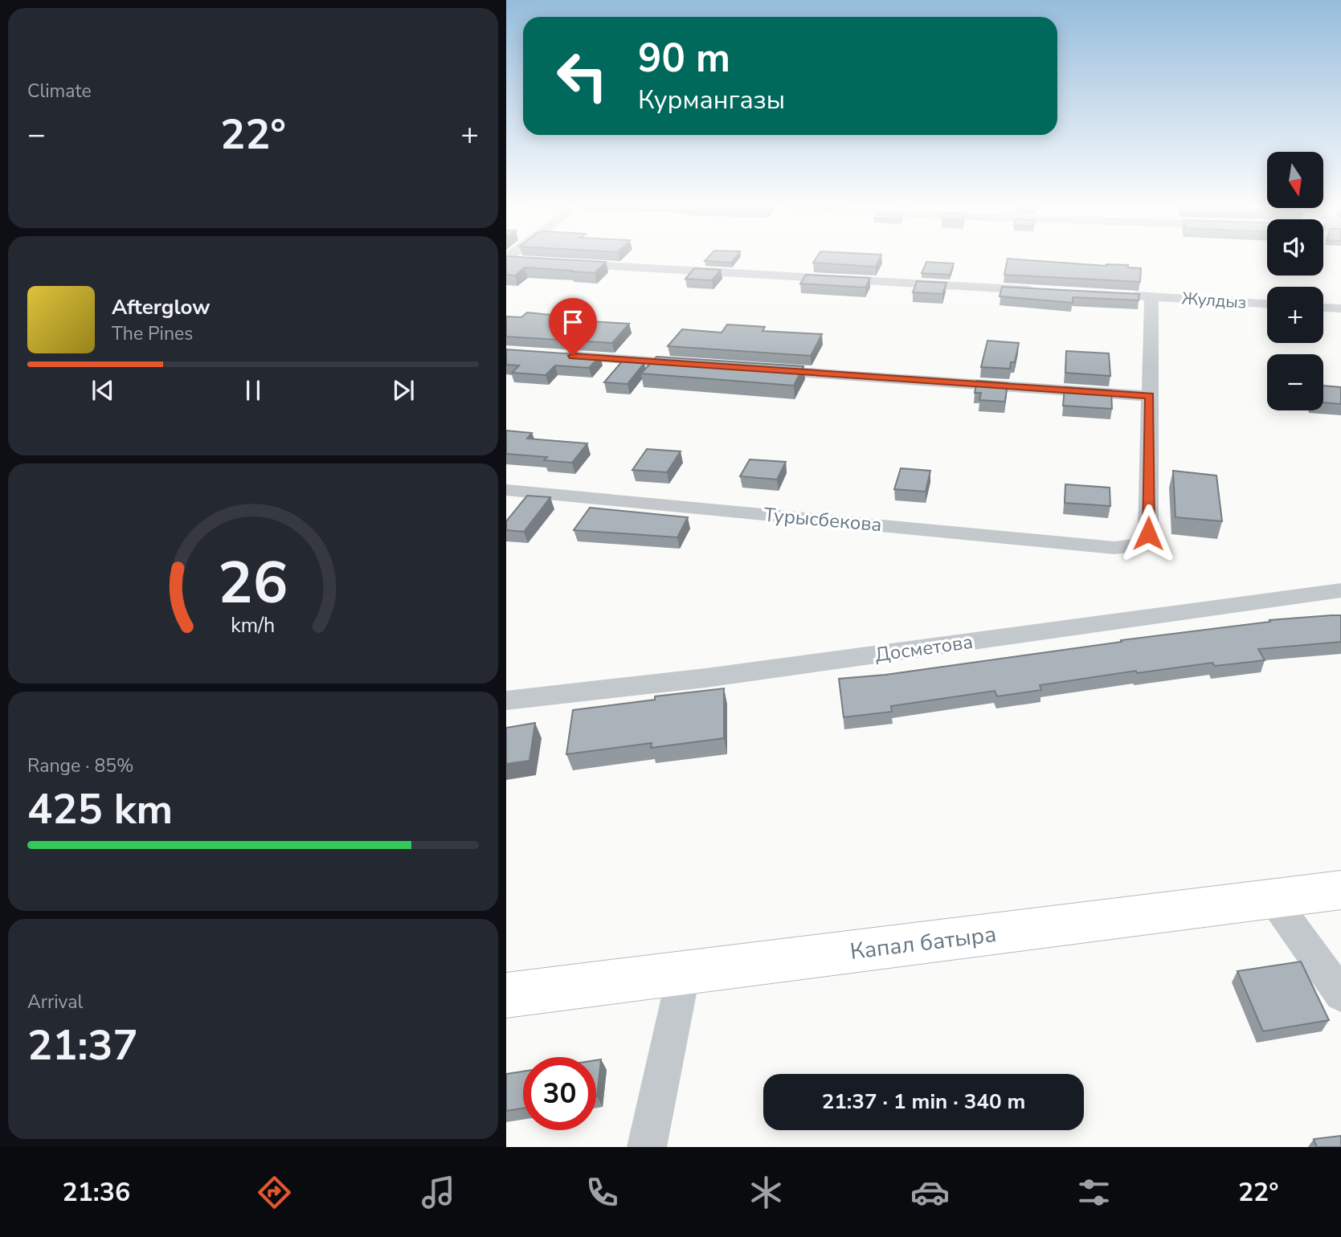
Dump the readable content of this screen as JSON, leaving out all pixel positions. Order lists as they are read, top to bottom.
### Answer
{
  "streets": {
    "main road": ["Капал батыра"],
    "street": ["Жулдыз", "Турысбекова", "Досметова"]
  },
  "north": "bottom",
  "page": {
    "tile": [
      "Climate",
      ["Range · 85%", "425 km"],
      ["Arrival", "21:37"]
    ],
    "turn": ["90 m", "Курмангазы"],
    "heat": ["−", "22°", "+"],
    "map_buttons": ["+", "−"],
    "song": ["Afterglow", "The Pines"],
    "limit": "30",
    "trip": "21:37 · 1 min · 340 m",
    "tabs": ["21:36", "22°"],
    "gauge": ["26", "km/h"]
  }
}
